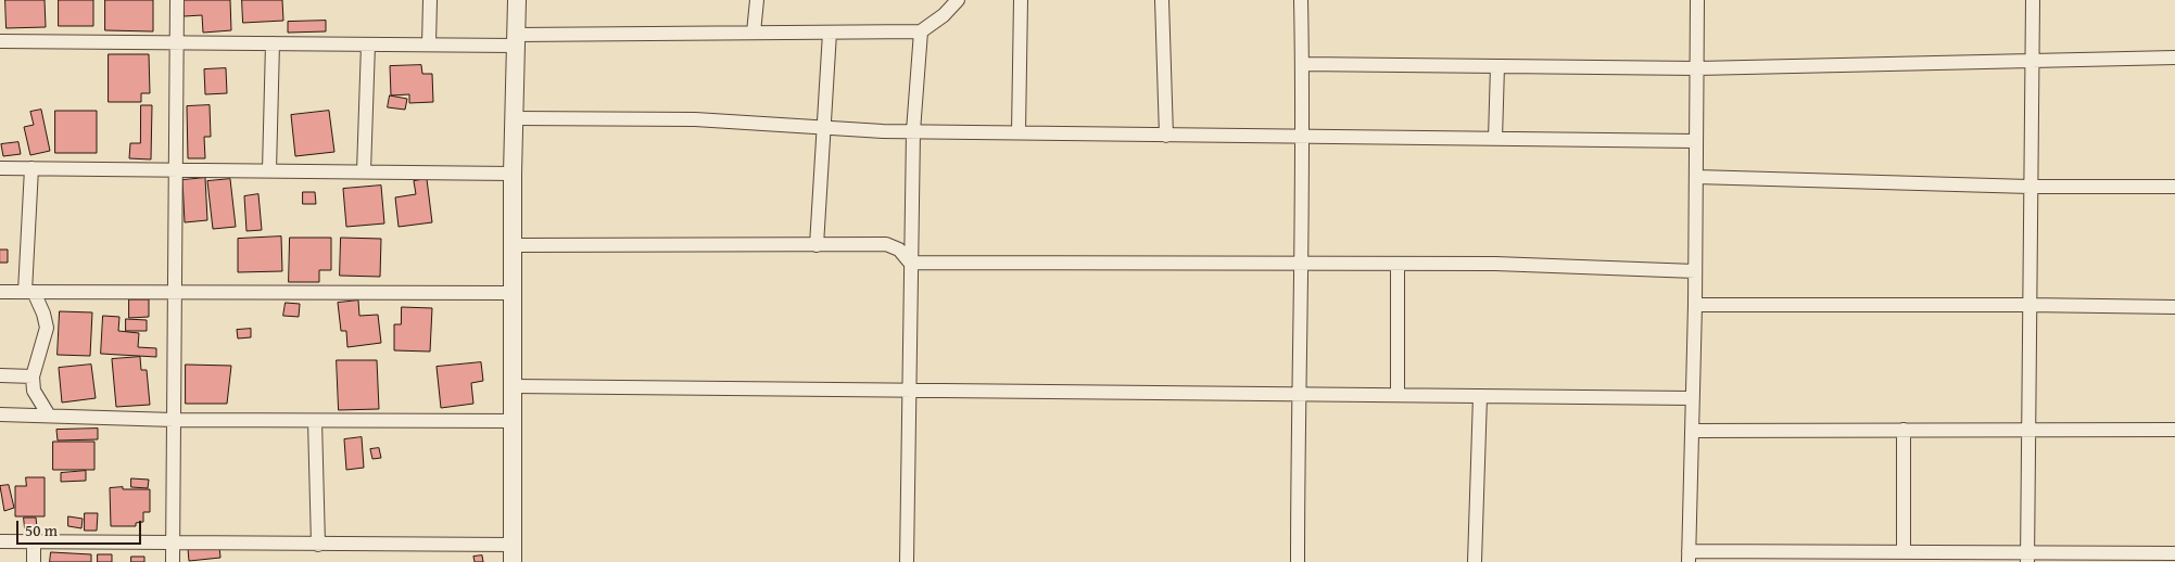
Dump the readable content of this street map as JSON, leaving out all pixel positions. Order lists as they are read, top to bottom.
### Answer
{
  "scale_bar": "50 m"
}
